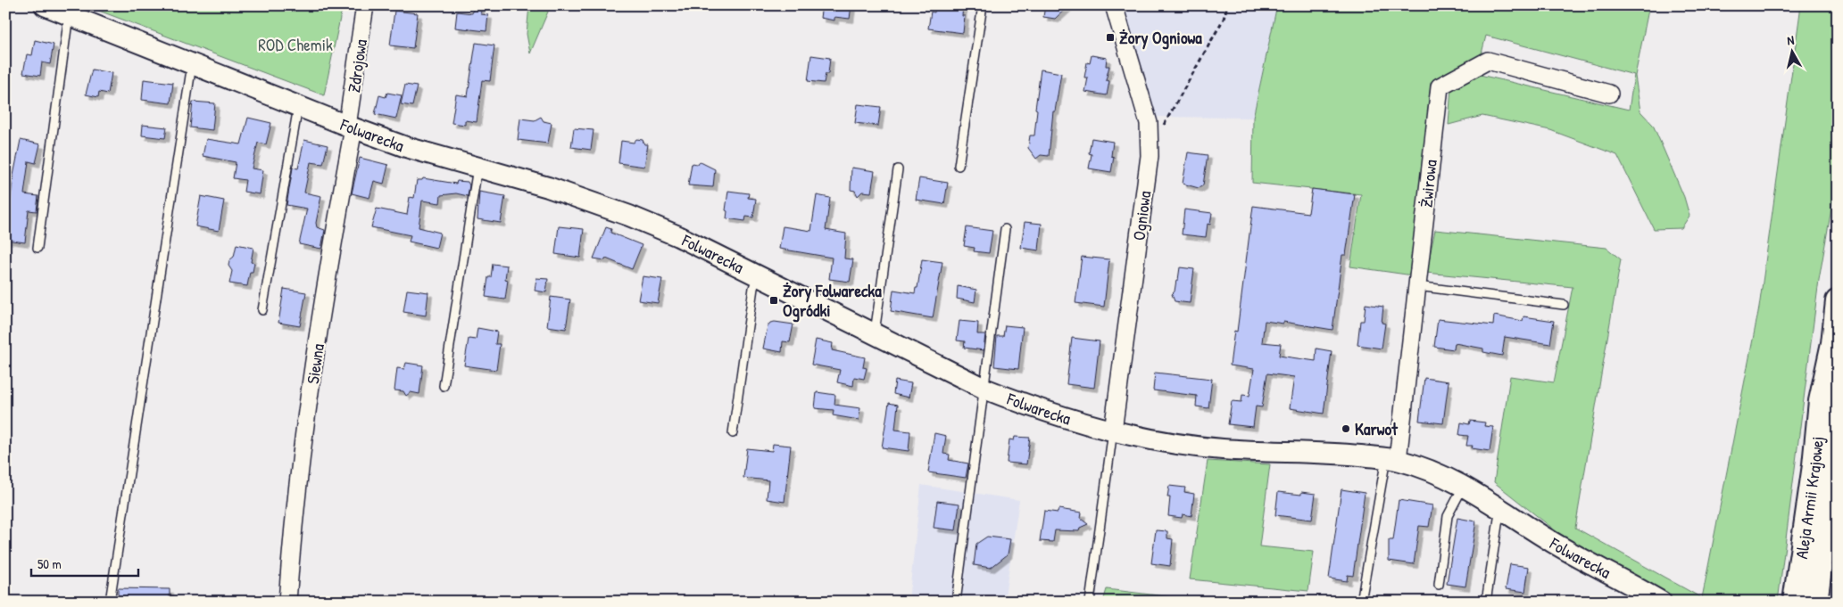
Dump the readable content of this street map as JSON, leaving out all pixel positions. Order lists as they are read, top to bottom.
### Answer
{
  "streets": {
    "main road": ["Aleja Armii Krajowej"],
    "street": [
      "Zdrojowa",
      "Folwarecka",
      "Żwirowa",
      "Ogniowa",
      "Siewna"
    ]
  },
  "crossings": [
    ["Zdrojowa", "Folwarecka"],
    ["Zdrojowa", "Siewna"],
    ["Folwarecka", "Żwirowa"],
    ["Folwarecka", "Ogniowa"],
    ["Folwarecka", "Siewna"]
  ],
  "parks": ["ROD Chemik"],
  "places": {
    "transit": ["Żory Ogniowa", "Żory Folwarecka Ogródki"],
    "other": ["Karwot"]
  },
  "scale_bar": "50 m",
  "north": "top"
}
